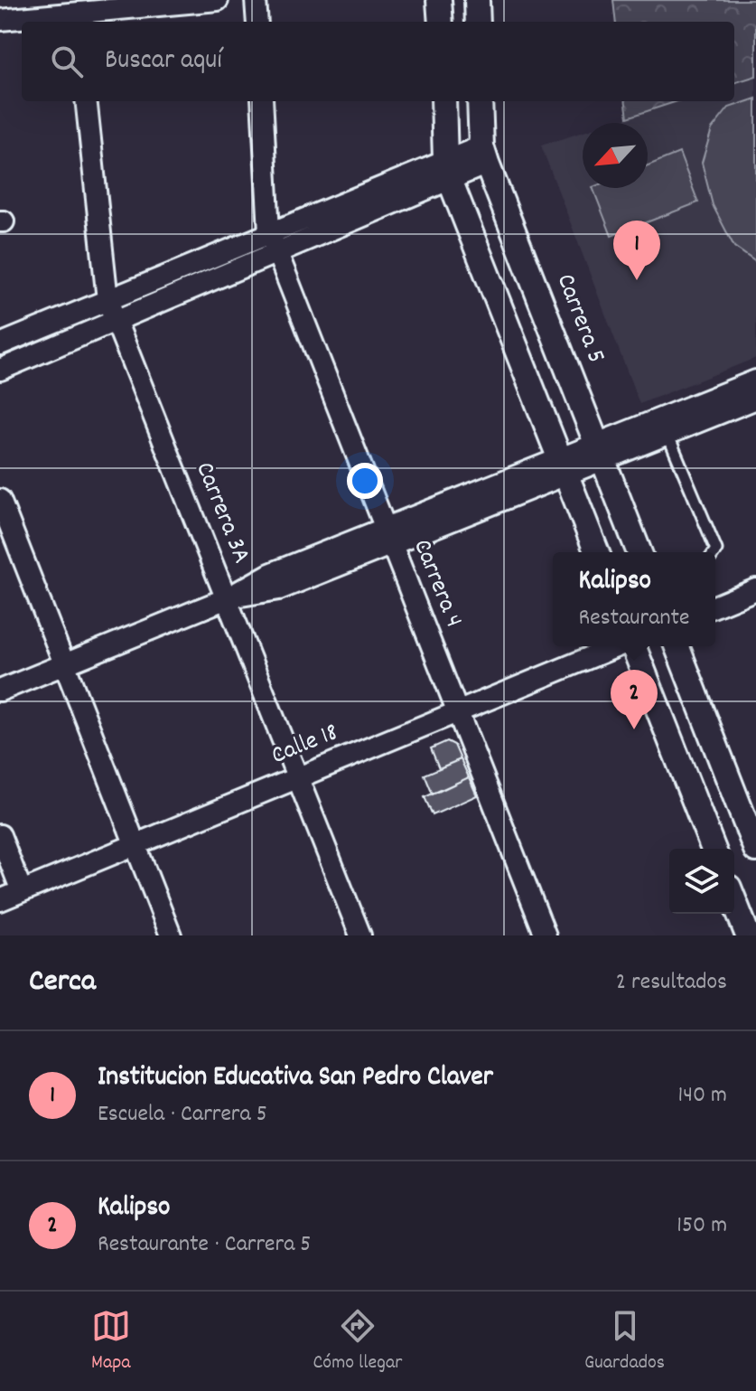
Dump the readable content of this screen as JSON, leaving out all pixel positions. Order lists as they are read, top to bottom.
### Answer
{
  "streets": {
    "street": [
      "Carrera 5",
      "Carrera 3A",
      "Carrera 4",
      "Calle 18"
    ]
  },
  "crossings": [
    ["Carrera 3A", "Calle 18"],
    ["Carrera 4", "Calle 18"]
  ],
  "north": "bottom left",
  "page": {
    "search": "Buscar aquí",
    "pins": ["1", "2"],
    "popup": ["Kalipso", "Restaurante"],
    "heading": ["Cerca", "2 resultados"],
    "list": [
      {
        "mark": "1",
        "name": "Institucion Educativa San Pedro Claver",
        "note": "Escuela · Carrera 5",
        "value": "140 m"
      },
      {
        "mark": "2",
        "name": "Kalipso",
        "note": "Restaurante · Carrera 5",
        "value": "150 m"
      }
    ],
    "nav": ["Mapa", "Cómo llegar", "Guardados"]
  }
}
